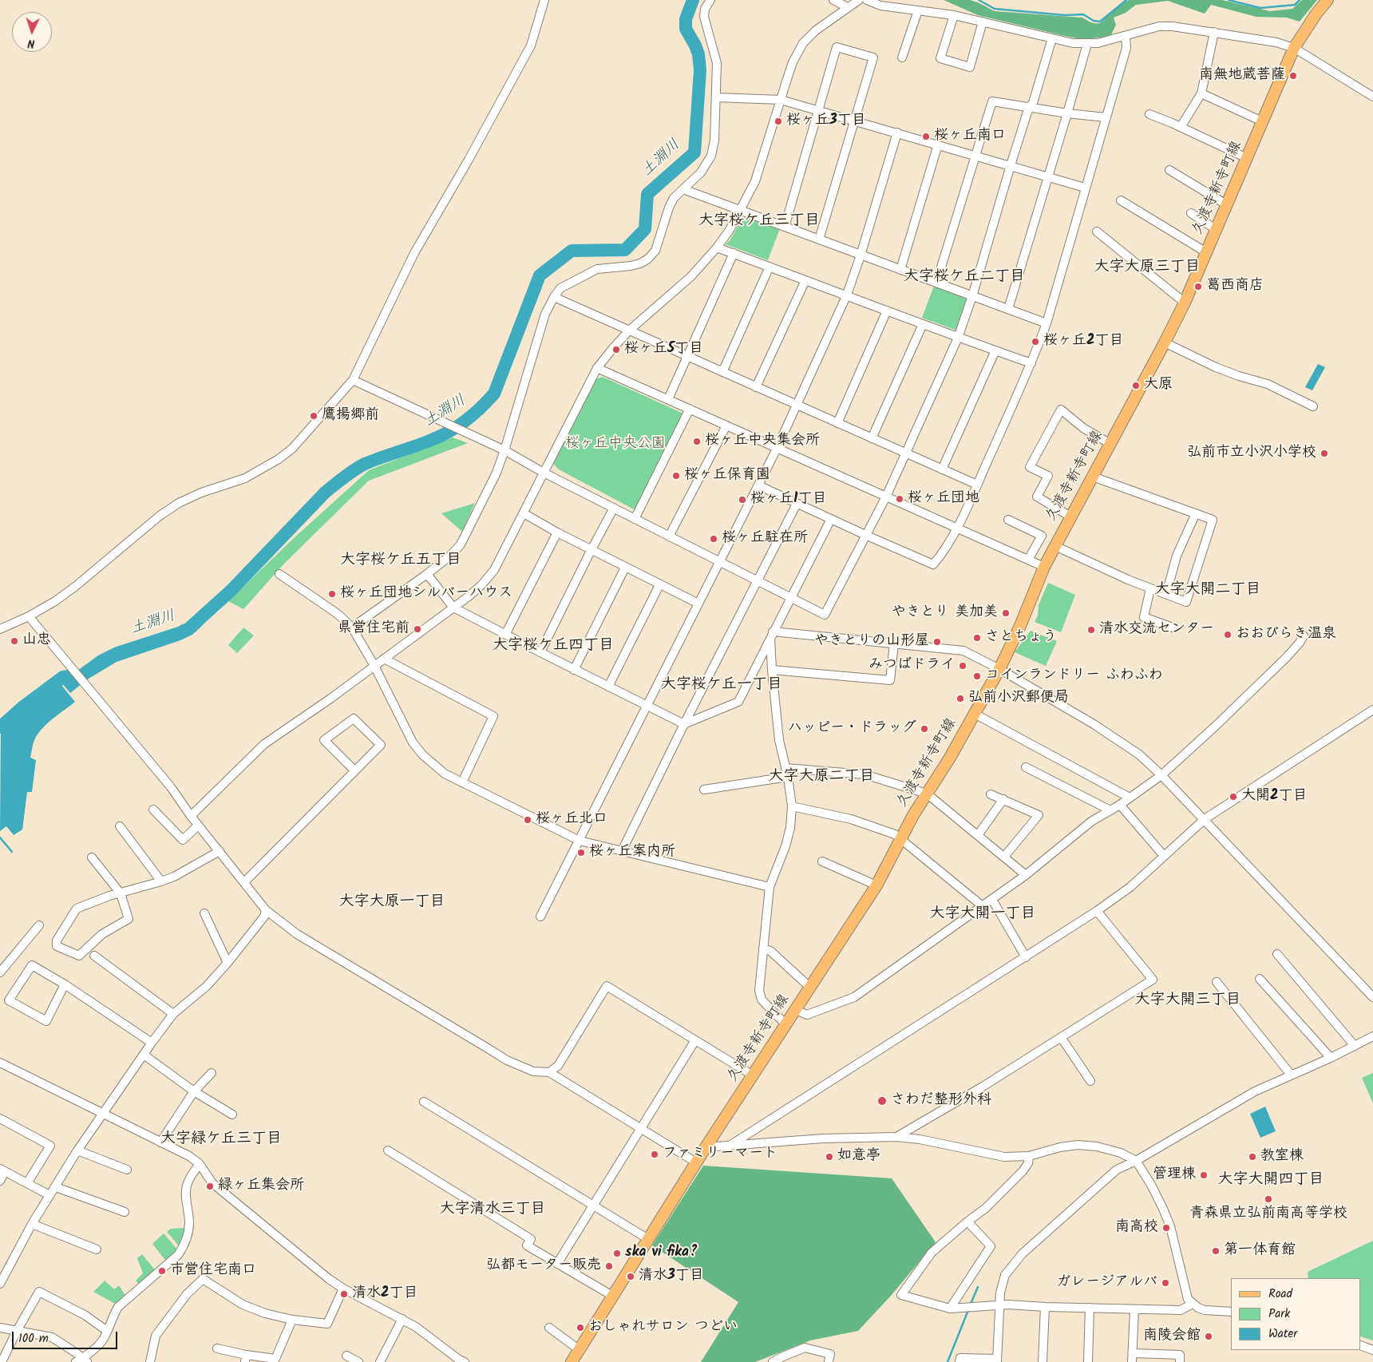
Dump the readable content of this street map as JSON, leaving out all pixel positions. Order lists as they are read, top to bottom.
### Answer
{
  "streets": {
    "main road": ["久渡寺新寺町線"]
  },
  "districts": [
    "大字桜ケ丘三丁目",
    "大字大原三丁目",
    "大字桜ケ丘二丁目",
    "大字桜ケ丘五丁目",
    "大字大開二丁目",
    "大字桜ケ丘四丁目",
    "大字桜ケ丘一丁目",
    "大字大原二丁目",
    "大字大原一丁目",
    "大字大開一丁目",
    "大字大開三丁目",
    "大字緑ケ丘三丁目",
    "大字大開四丁目",
    "大字清水三丁目"
  ],
  "water": ["土淵川"],
  "parks": ["桜ヶ丘中央公園"],
  "places": [
    "南無地蔵菩薩",
    "桜ヶ丘3丁目",
    "桜ヶ丘南口",
    "葛西商店",
    "桜ヶ丘2丁目",
    "桜ヶ丘5丁目",
    "大原",
    "鷹揚郷前",
    "桜ヶ丘中央集会所",
    "弘前市立小沢小学校",
    "桜ヶ丘保育園",
    "桜ヶ丘団地",
    "桜ヶ丘1丁目",
    "桜ヶ丘駐在所",
    "桜ヶ丘団地シルバーハウス",
    "やきとり 美加美",
    "県営住宅前",
    "清水交流センター",
    "おおびらき温泉",
    "さとちょう",
    "山忠",
    "やきとりの山形屋",
    "みつばドライ",
    "コインランドリー ふわふわ",
    "弘前小沢郵便局",
    "ハッピー・ドラッグ",
    "大開2丁目",
    "桜ヶ丘北口",
    "桜ヶ丘案内所",
    "さわだ整形外科",
    "ファミリーマート",
    "如意亭",
    "教室棟",
    "管理棟",
    "緑ヶ丘集会所",
    "青森県立弘前南高等学校",
    "南高校",
    "第一体育館",
    "ska vi fika?",
    "弘都モーター販売",
    "市営住宅南口",
    "清水3丁目",
    "ガレージアルバ",
    "清水2丁目",
    "おしゃれサロン つどい",
    "南陵会館"
  ],
  "legend": ["Road", "Park", "Water"],
  "scale_bar": "100 m",
  "north": "bottom"
}
